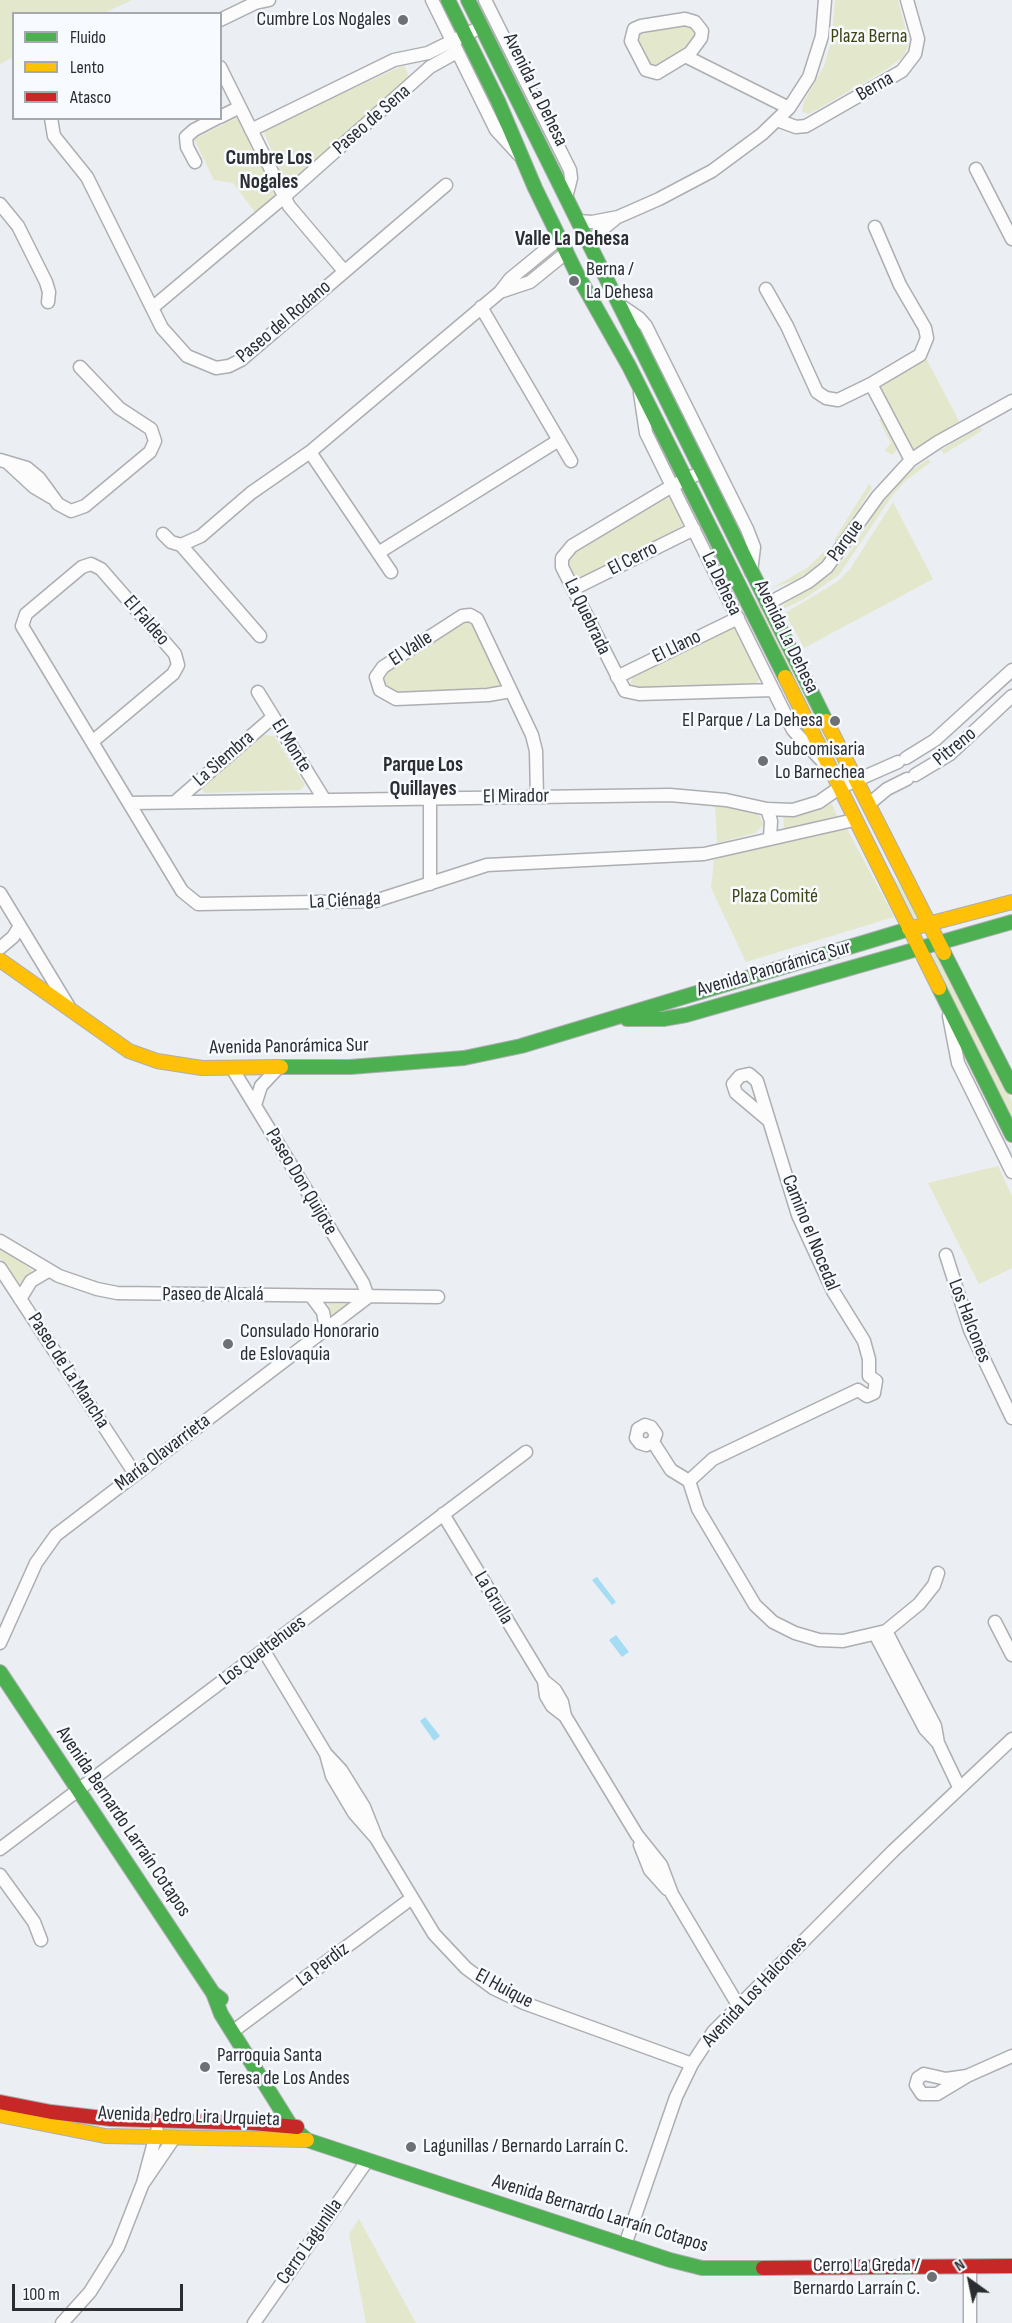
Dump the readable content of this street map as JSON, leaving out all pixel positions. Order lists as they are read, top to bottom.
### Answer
{
  "streets": {
    "street": [
      "Berna",
      "Avenida La Dehesa",
      "Paseo de Sena",
      "Paseo del Rodano",
      "Parque",
      "El Cerro",
      "La Dehesa",
      "La Quebrada",
      "El Faldeo",
      "El Llano",
      "El Valle",
      "El Monte",
      "Pitreno",
      "La Siembra",
      "El Mirador",
      "La Ciénaga",
      "Avenida Panorámica Sur",
      "Paseo Don Quijote",
      "Camino el Nocedal",
      "Paseo de Alcalá",
      "Los Halcones",
      "Paseo de La Mancha",
      "María Olavarrieta",
      "La Grulla",
      "Los Queltehues",
      "Avenida Bernardo Larraín Cotapos",
      "La Perdiz",
      "El Huique",
      "Avenida Los Halcones",
      "Avenida Pedro Lira Urquieta",
      "Cerro Lagunilla"
    ]
  },
  "crossings": [
    ["Avenida La Dehesa", "Paseo de Sena"],
    ["Avenida La Dehesa", "Parque"],
    ["Avenida La Dehesa", "La Dehesa"],
    ["Avenida La Dehesa", "La Quebrada"],
    ["Avenida La Dehesa", "Pitreno"],
    ["Avenida La Dehesa", "El Mirador"],
    ["Avenida La Dehesa", "La Ciénaga"],
    ["Avenida La Dehesa", "Avenida Panorámica Sur"],
    ["Paseo de Sena", "Paseo del Rodano"],
    ["El Cerro", "La Dehesa"],
    ["El Cerro", "La Quebrada"],
    ["La Dehesa", "La Quebrada"],
    ["La Dehesa", "El Llano"],
    ["La Quebrada", "El Llano"],
    ["El Faldeo", "La Ciénaga"],
    ["El Valle", "El Mirador"],
    ["El Monte", "La Siembra"],
    ["El Monte", "El Mirador"],
    ["Pitreno", "El Mirador"],
    ["La Siembra", "El Mirador"],
    ["El Mirador", "La Ciénaga"],
    ["Avenida Panorámica Sur", "Paseo Don Quijote"],
    ["Paseo Don Quijote", "Paseo de Alcalá"],
    ["Paseo Don Quijote", "María Olavarrieta"],
    ["Paseo de Alcalá", "María Olavarrieta"],
    ["Paseo de La Mancha", "María Olavarrieta"],
    ["La Grulla", "Los Queltehues"],
    ["La Grulla", "Avenida Los Halcones"],
    ["Los Queltehues", "Avenida Bernardo Larraín Cotapos"],
    ["Los Queltehues", "El Huique"],
    ["Avenida Bernardo Larraín Cotapos", "La Perdiz"],
    ["Avenida Bernardo Larraín Cotapos", "Avenida Los Halcones"],
    ["Avenida Bernardo Larraín Cotapos", "Avenida Pedro Lira Urquieta"],
    ["Avenida Bernardo Larraín Cotapos", "Cerro Lagunilla"],
    ["La Perdiz", "El Huique"],
    ["El Huique", "Avenida Los Halcones"]
  ],
  "districts": ["Cumbre Los Nogales", "Valle La Dehesa", "Parque Los Quillayes"],
  "parks": ["Plaza Berna", "Plaza Comité"],
  "places": [
    "Cumbre Los Nogales",
    "Berna / La Dehesa",
    "El Parque / La Dehesa",
    "Subcomisaria Lo Barnechea",
    "Consulado Honorario de Eslovaquia",
    "Parroquia Santa Teresa de Los Andes",
    "Lagunillas / Bernardo Larraín C.",
    "Cerro La Greda / Bernardo Larraín C."
  ],
  "legend": ["Fluido", "Lento", "Atasco"],
  "scale_bar": "100 m",
  "north": "top left"
}
